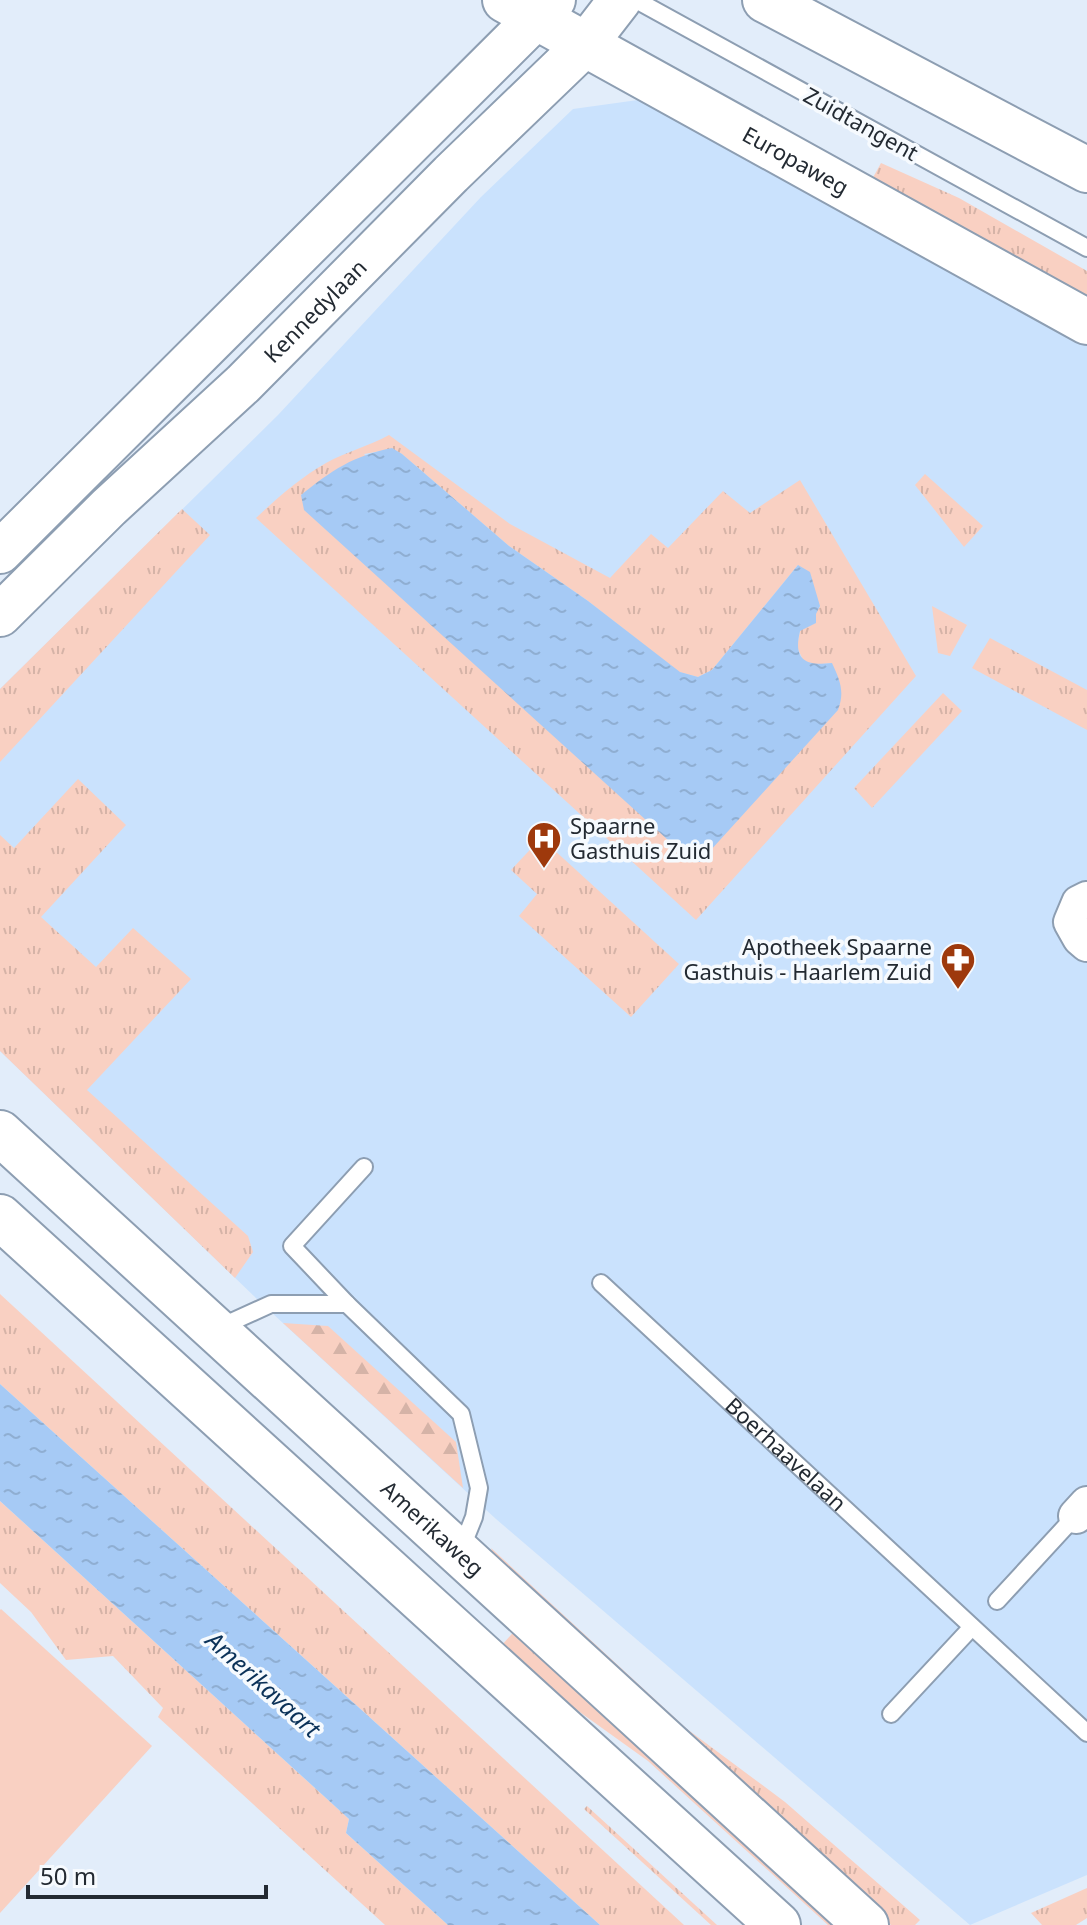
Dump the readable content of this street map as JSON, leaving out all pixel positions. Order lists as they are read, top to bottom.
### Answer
{
  "streets": {
    "main road": ["Europaweg", "Amerikaweg"],
    "street": ["Kennedylaan"],
    "lane": ["Zuidtangent", "Boerhaavelaan"]
  },
  "crossings": [
    ["Europaweg", "Kennedylaan"]
  ],
  "water": ["Amerikavaart"],
  "places": {
    "hospital": ["Spaarne Gasthuis Zuid"],
    "pharmacy": ["Apotheek Spaarne Gasthuis - Haarlem Zuid"]
  },
  "scale_bar": "50 m"
}
